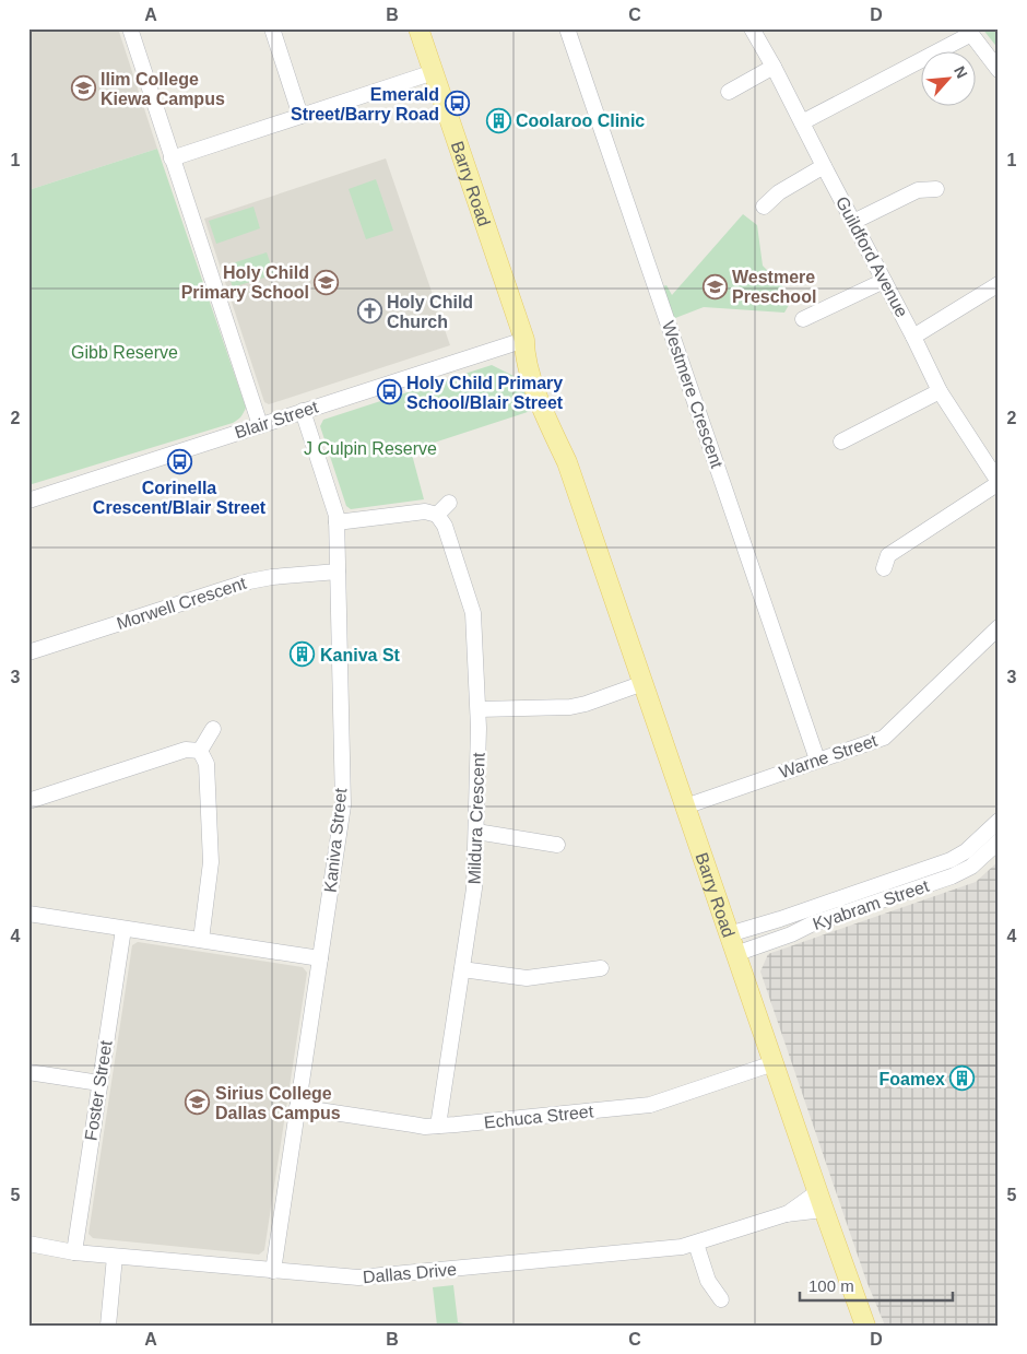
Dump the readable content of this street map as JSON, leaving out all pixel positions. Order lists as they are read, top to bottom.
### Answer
{
  "streets": {
    "main road": ["Barry Road"],
    "street": [
      "Guildford Avenue",
      "Westmere Crescent",
      "Blair Street",
      "Morwell Crescent",
      "Warne Street",
      "Mildura Crescent",
      "Kaniva Street",
      "Kyabram Street",
      "Foster Street",
      "Echuca Street",
      "Dallas Drive"
    ]
  },
  "crossings": [
    ["Barry Road", "Blair Street"],
    ["Barry Road", "Warne Street"],
    ["Barry Road", "Kyabram Street"],
    ["Barry Road", "Echuca Street"],
    ["Barry Road", "Dallas Drive"],
    ["Westmere Crescent", "Warne Street"],
    ["Blair Street", "Kaniva Street"],
    ["Morwell Crescent", "Kaniva Street"],
    ["Mildura Crescent", "Echuca Street"],
    ["Kaniva Street", "Echuca Street"],
    ["Kaniva Street", "Dallas Drive"],
    ["Foster Street", "Dallas Drive"]
  ],
  "parks": ["Gibb Reserve", "J Culpin Reserve"],
  "places": {
    "school or university": [
      "Ilim College Kiewa Campus",
      "Holy Child Primary School",
      "Westmere Preschool",
      "Sirius College Dallas Campus"
    ],
    "bus stop": ["Emerald Street/Barry Road", "Holy Child Primary School/Blair Street", "Corinella Crescent/Blair Street"],
    "building": ["Coolaroo Clinic", "Kaniva St", "Foamex"],
    "church": ["Holy Child Church"]
  },
  "scale_bar": "100 m",
  "north": "top right",
  "grid": {
    "columns": [
      "A",
      "B",
      "C",
      "D"
    ],
    "rows": [
      "1",
      "2",
      "3",
      "4",
      "5"
    ]
  }
}
